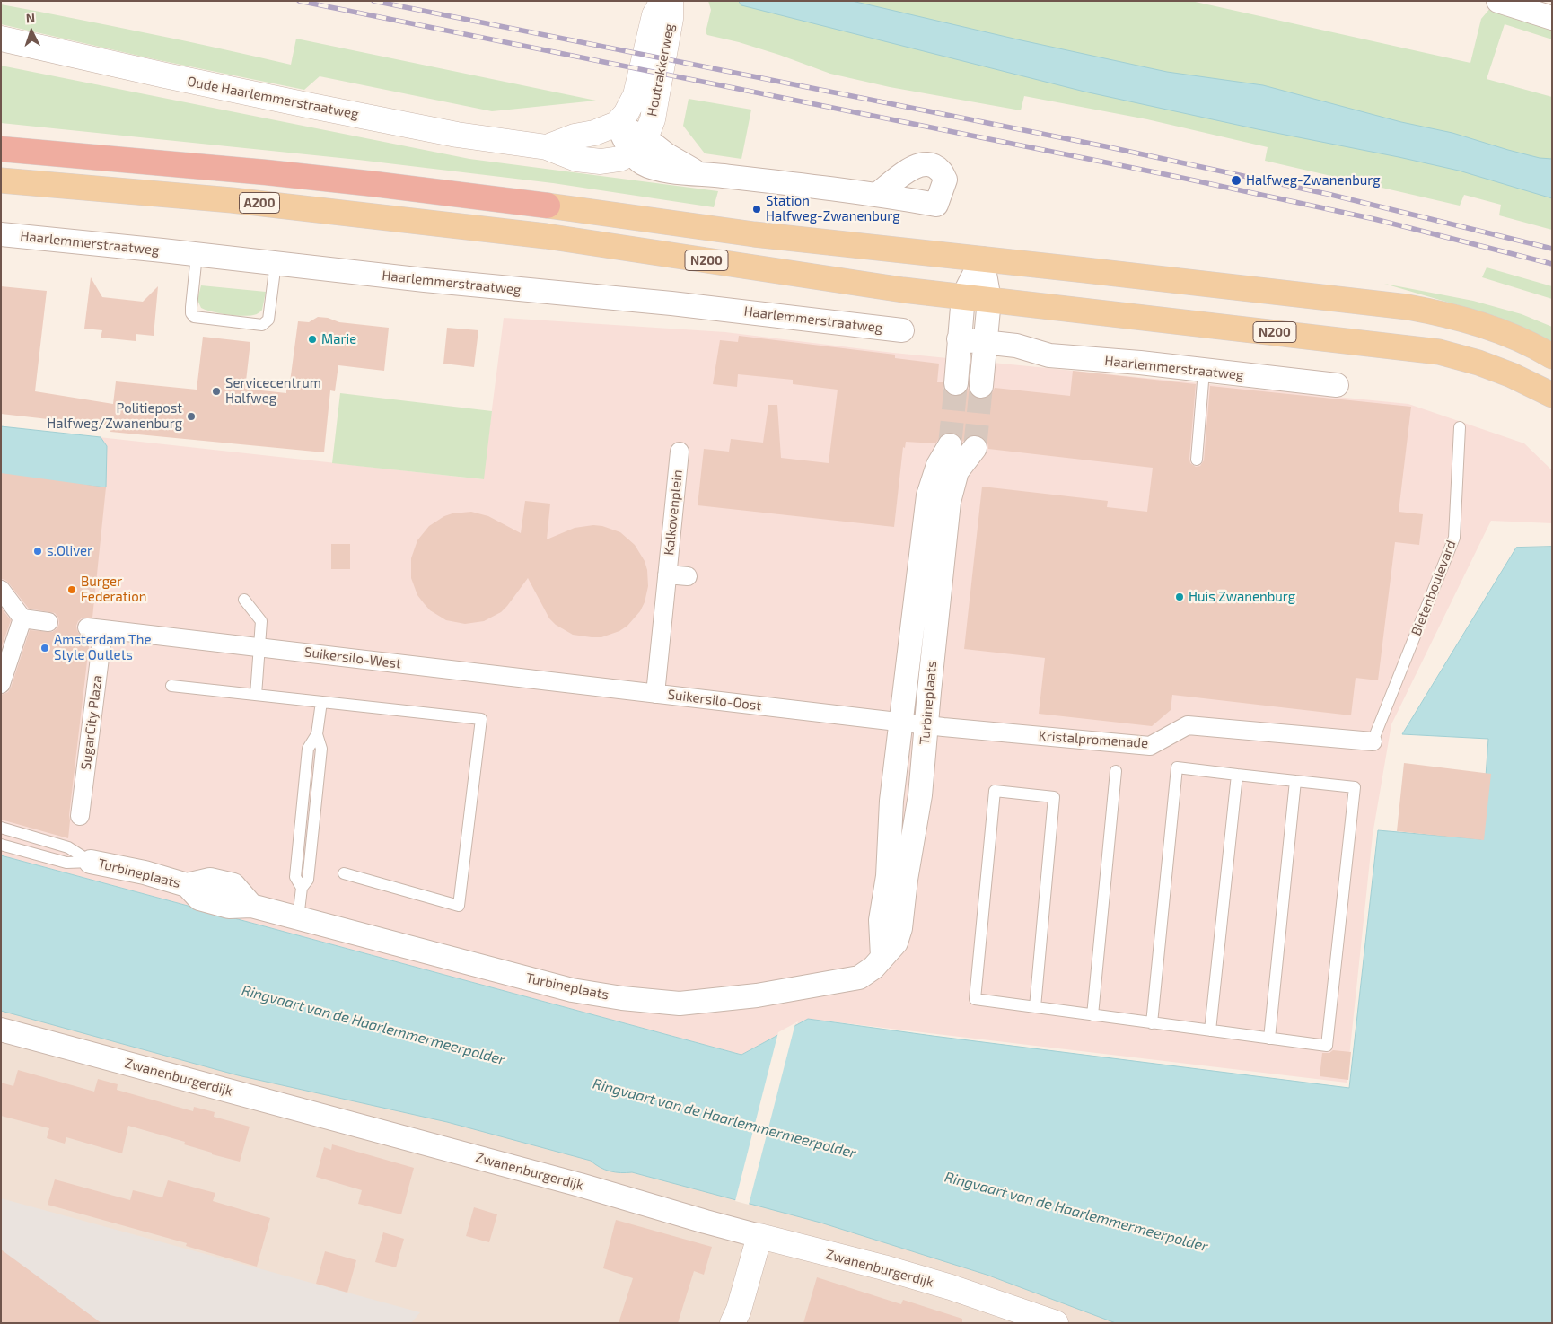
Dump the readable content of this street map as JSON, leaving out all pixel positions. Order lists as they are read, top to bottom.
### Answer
{
  "streets": {
    "highway": ["A200"],
    "main road": ["N200"],
    "street": [
      "Houtrakkerweg",
      "Oude Haarlemmerstraatweg",
      "Haarlemmerstraatweg",
      "Kalkovenplein",
      "Suikersilo-West",
      "Suikersilo-Oost",
      "Turbineplaats",
      "SugarCity Plaza",
      "Kristalpromenade",
      "Zwanenburgerdijk"
    ],
    "lane": ["Bietenboulevard"]
  },
  "crossings": [
    ["Houtrakkerweg", "Oude Haarlemmerstraatweg"],
    ["A200", "N200"],
    ["Kalkovenplein", "Suikersilo-Oost"],
    ["Bietenboulevard", "Kristalpromenade"],
    ["Suikersilo-West", "Suikersilo-Oost"],
    ["Suikersilo-West", "SugarCity Plaza"],
    ["Suikersilo-Oost", "Turbineplaats"],
    ["Suikersilo-Oost", "Kristalpromenade"],
    ["Turbineplaats", "Kristalpromenade"]
  ],
  "water": ["Ringvaart van de Haarlemmermeerpolder"],
  "places": [
    "Halfweg-Zwanenburg",
    "Station Halfweg-Zwanenburg",
    "Marie",
    "Servicecentrum Halfweg",
    "Politiepost Halfweg/Zwanenburg",
    "s.Oliver",
    "Burger Federation",
    "Huis Zwanenburg",
    "Amsterdam The Style Outlets"
  ],
  "north": "top"
}
